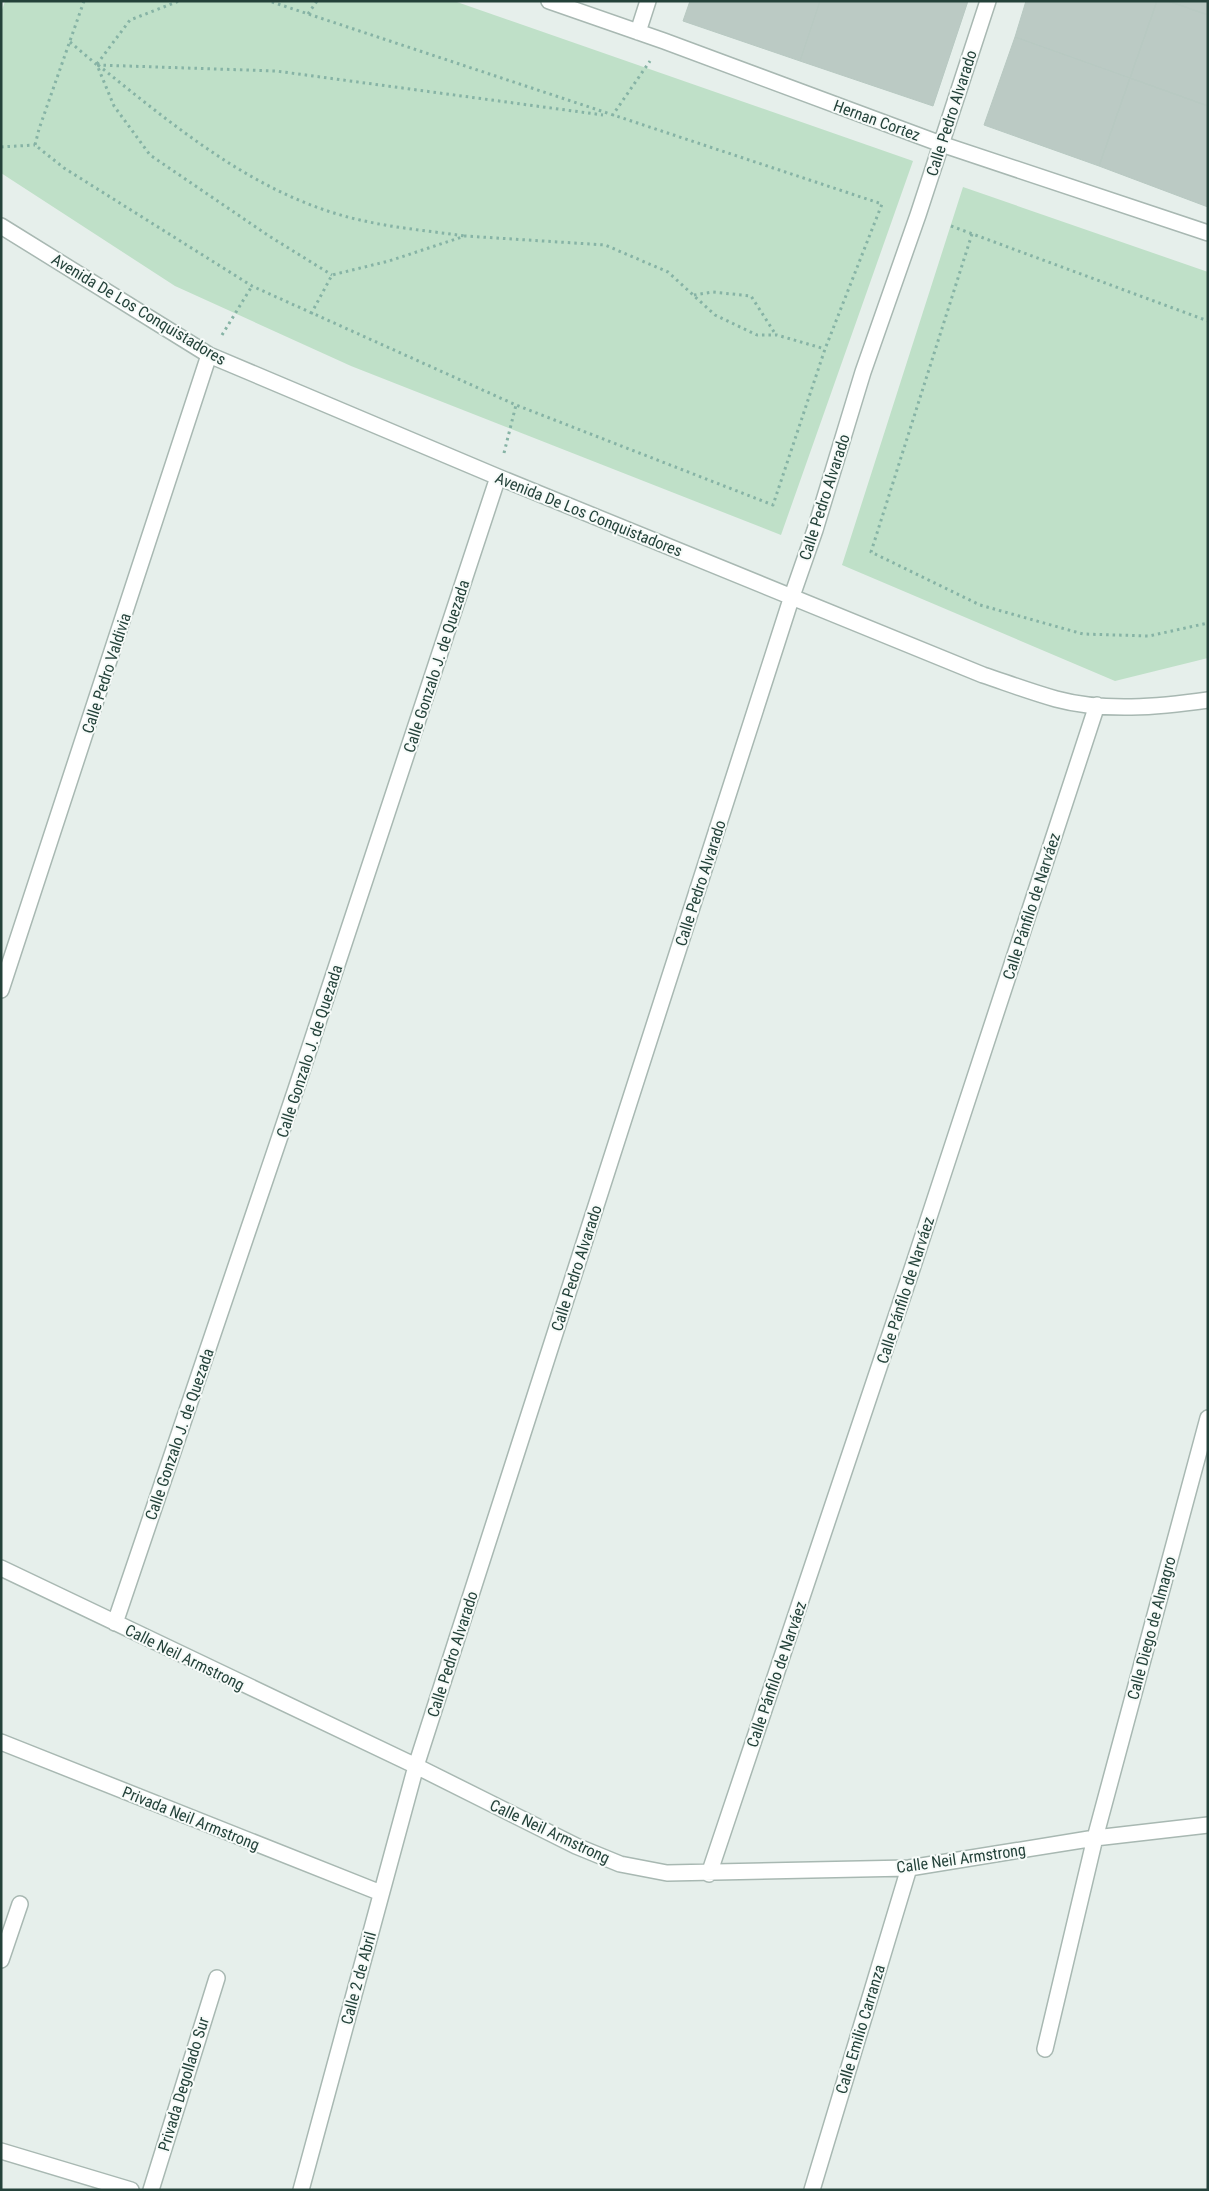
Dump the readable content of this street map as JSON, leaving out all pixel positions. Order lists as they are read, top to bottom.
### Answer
{
  "streets": {
    "street": [
      "Calle Pedro Alvarado",
      "Hernan Cortez",
      "Avenida De Los Conquistadores",
      "Calle Gonzalo J. de Quezada",
      "Calle Pedro Valdivia",
      "Calle Pánfilo de Narváez",
      "Calle Diego de Almagro",
      "Calle Neil Armstrong",
      "Privada Neil Armstrong",
      "Calle 2 de Abril",
      "Calle Emilio Carranza",
      "Privada Degollado Sur"
    ]
  },
  "crossings": [
    ["Calle Pedro Alvarado", "Hernan Cortez"],
    ["Calle Pedro Alvarado", "Avenida De Los Conquistadores"],
    ["Calle Pedro Alvarado", "Calle Neil Armstrong"],
    ["Calle Pedro Alvarado", "Calle 2 de Abril"],
    ["Avenida De Los Conquistadores", "Calle Gonzalo J. de Quezada"],
    ["Avenida De Los Conquistadores", "Calle Pedro Valdivia"],
    ["Avenida De Los Conquistadores", "Calle Pánfilo de Narváez"],
    ["Calle Gonzalo J. de Quezada", "Calle Neil Armstrong"],
    ["Calle Pánfilo de Narváez", "Calle Neil Armstrong"],
    ["Calle Diego de Almagro", "Calle Neil Armstrong"],
    ["Calle Neil Armstrong", "Calle 2 de Abril"],
    ["Calle Neil Armstrong", "Calle Emilio Carranza"],
    ["Privada Neil Armstrong", "Calle 2 de Abril"]
  ]
}
